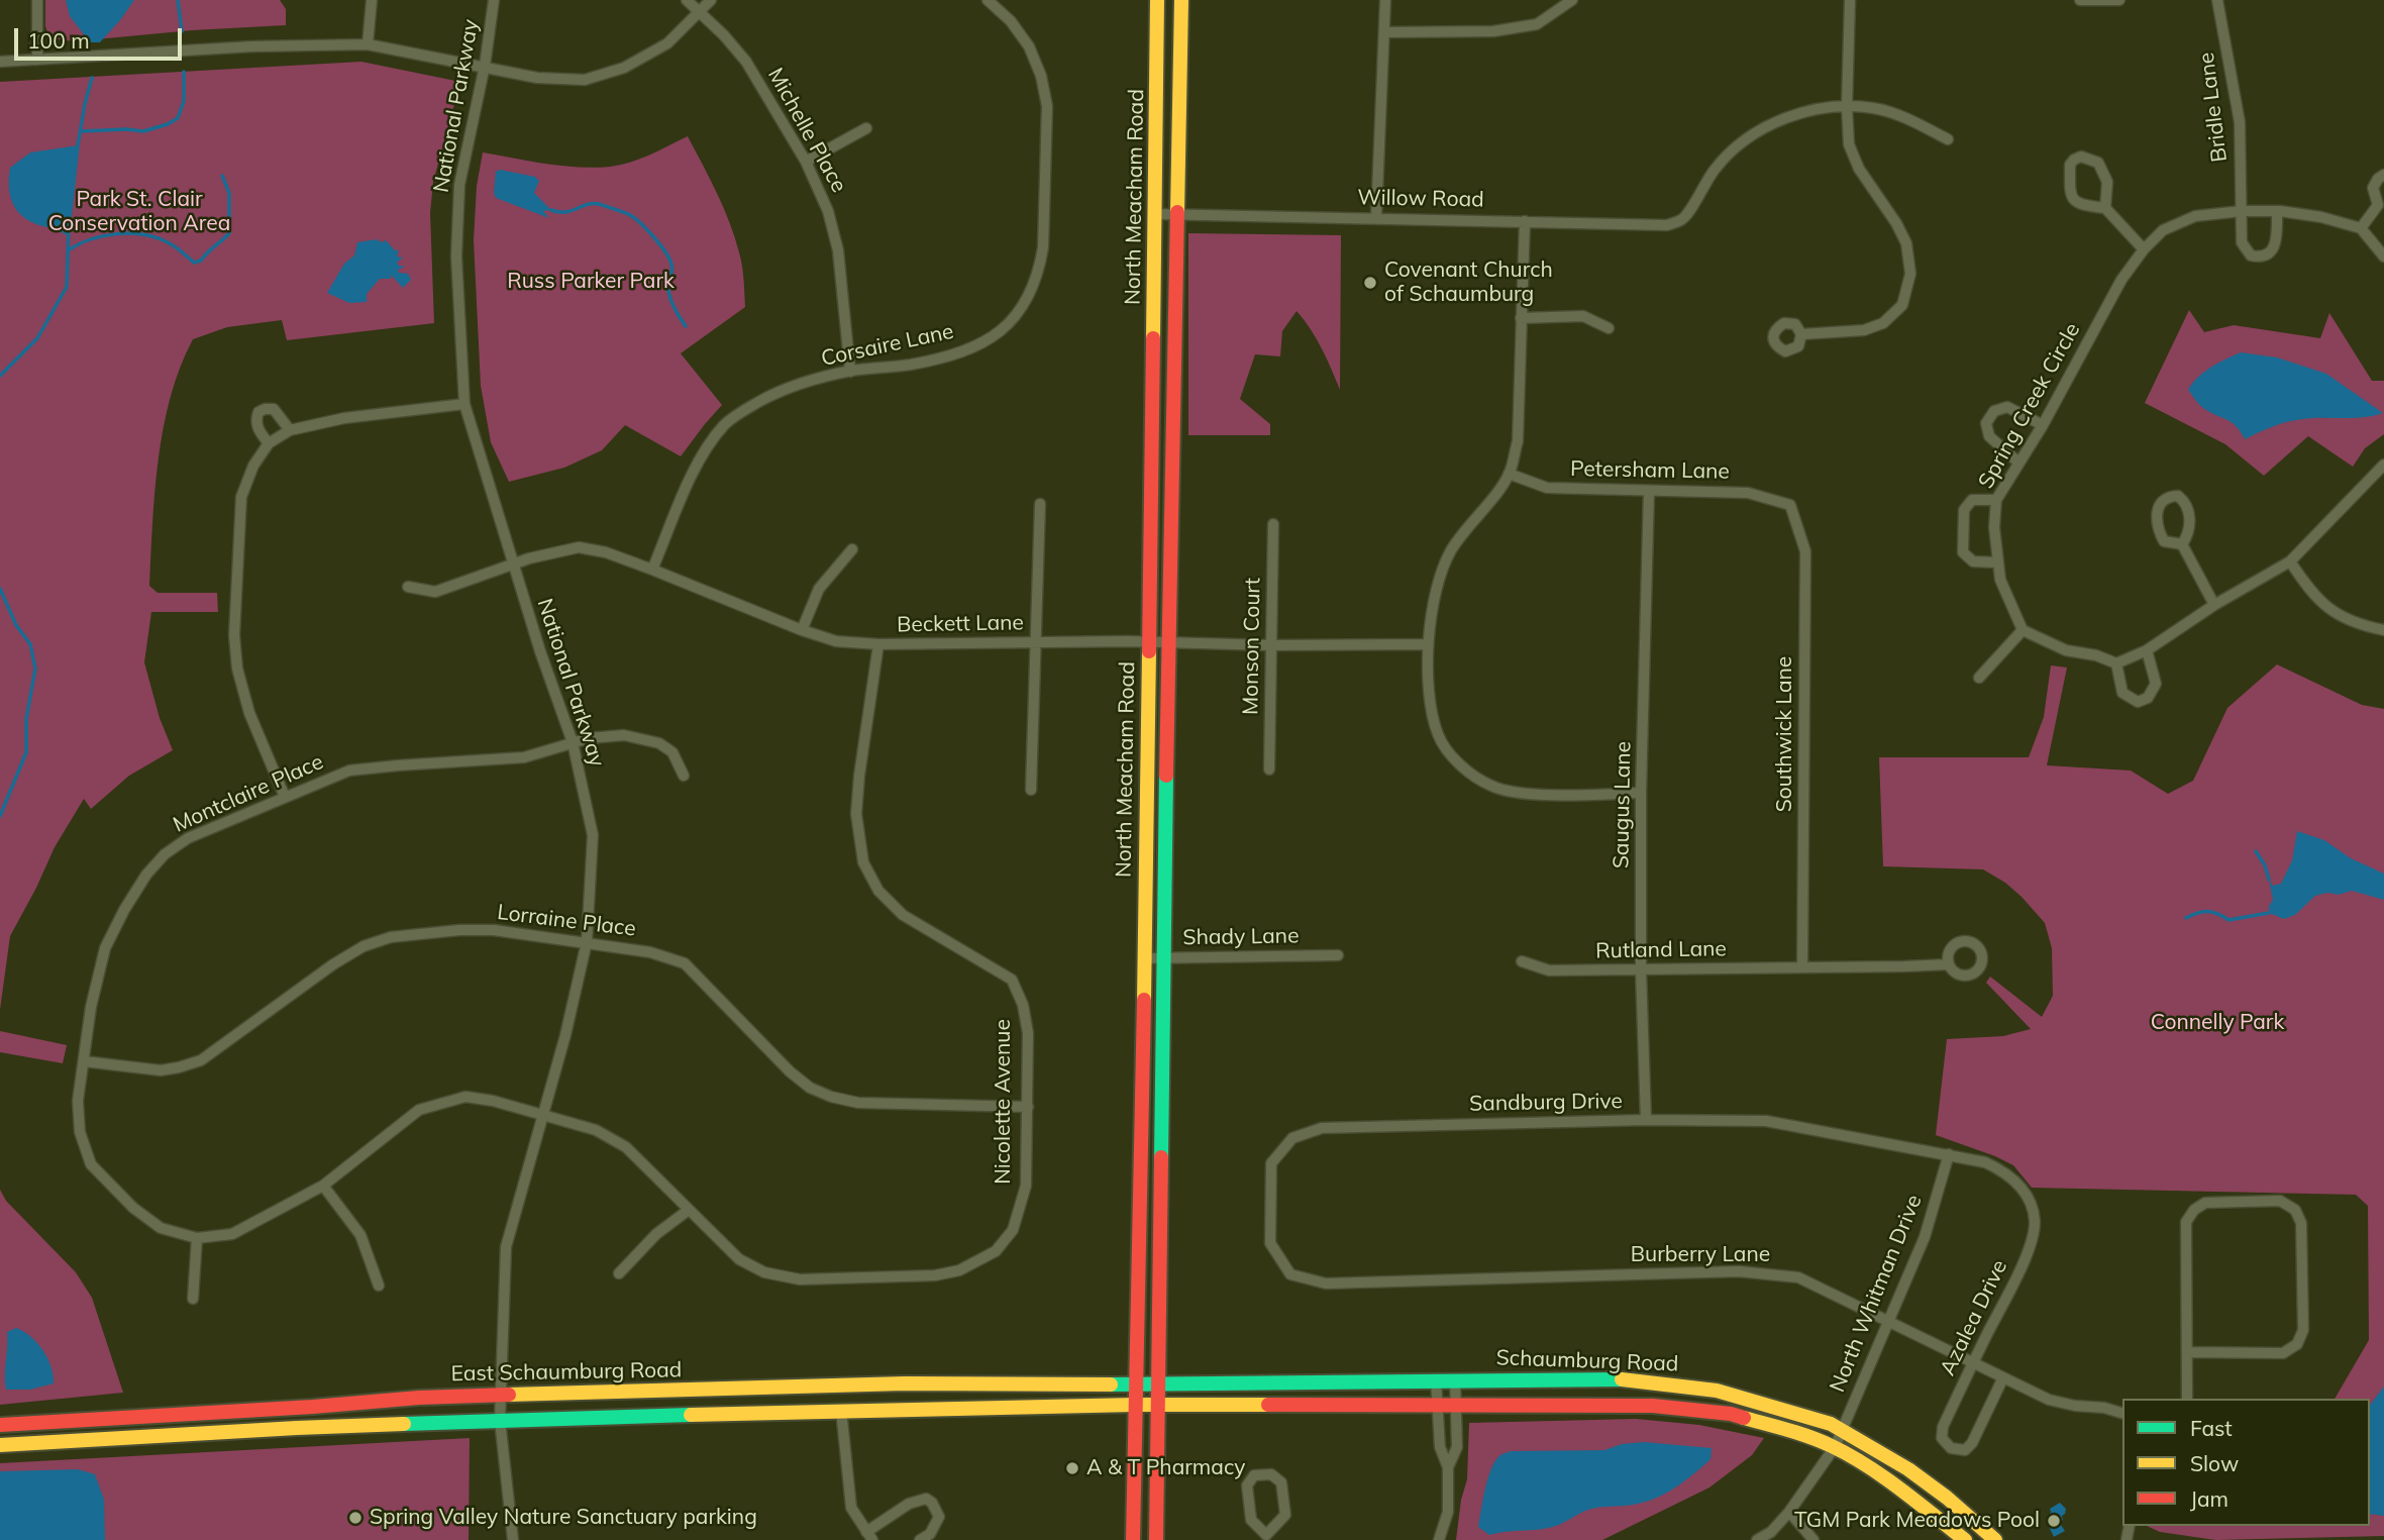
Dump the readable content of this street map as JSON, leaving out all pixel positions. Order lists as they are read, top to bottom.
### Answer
{
  "streets": {
    "main road": ["North Meacham Road", "Schaumburg Road", "East Schaumburg Road"],
    "street": [
      "National Parkway",
      "Bridle Lane",
      "Michelle Place",
      "Willow Road",
      "Corsaire Lane",
      "Spring Creek Circle",
      "Petersham Lane",
      "Beckett Lane",
      "Monson Court",
      "Southwick Lane",
      "Montclaire Place",
      "Saugus Lane",
      "Lorraine Place",
      "Shady Lane",
      "Rutland Lane",
      "Nicolette Avenue",
      "Sandburg Drive",
      "Burberry Lane",
      "North Whitman Drive",
      "Azalea Drive"
    ]
  },
  "crossings": [
    ["National Parkway", "Beckett Lane"],
    ["National Parkway", "Montclaire Place"],
    ["National Parkway", "Lorraine Place"],
    ["National Parkway", "East Schaumburg Road"],
    ["Bridle Lane", "Spring Creek Circle"],
    ["Michelle Place", "Corsaire Lane"],
    ["North Meacham Road", "Willow Road"],
    ["North Meacham Road", "Beckett Lane"],
    ["North Meacham Road", "Shady Lane"],
    ["North Meacham Road", "Schaumburg Road"],
    ["North Meacham Road", "East Schaumburg Road"],
    ["Corsaire Lane", "Beckett Lane"],
    ["Petersham Lane", "Southwick Lane"],
    ["Petersham Lane", "Saugus Lane"],
    ["Beckett Lane", "Monson Court"],
    ["Beckett Lane", "Nicolette Avenue"],
    ["Southwick Lane", "Rutland Lane"],
    ["Montclaire Place", "Lorraine Place"],
    ["Saugus Lane", "Rutland Lane"],
    ["Saugus Lane", "Sandburg Drive"],
    ["Lorraine Place", "Nicolette Avenue"],
    ["Sandburg Drive", "Burberry Lane"],
    ["Sandburg Drive", "North Whitman Drive"],
    ["Sandburg Drive", "Azalea Drive"],
    ["Burberry Lane", "North Whitman Drive"],
    ["Burberry Lane", "Azalea Drive"],
    ["North Whitman Drive", "Azalea Drive"],
    ["North Whitman Drive", "Schaumburg Road"],
    ["Schaumburg Road", "East Schaumburg Road"]
  ],
  "parks": ["Park St. Clair Conservation Area", "Russ Parker Park", "Connelly Park"],
  "places": [
    "Covenant Church of Schaumburg",
    "A & T Pharmacy",
    "Spring Valley Nature Sanctuary parking",
    "TGM Park Meadows Pool"
  ],
  "legend": ["Fast", "Slow", "Jam"],
  "scale_bar": "100 m"
}
